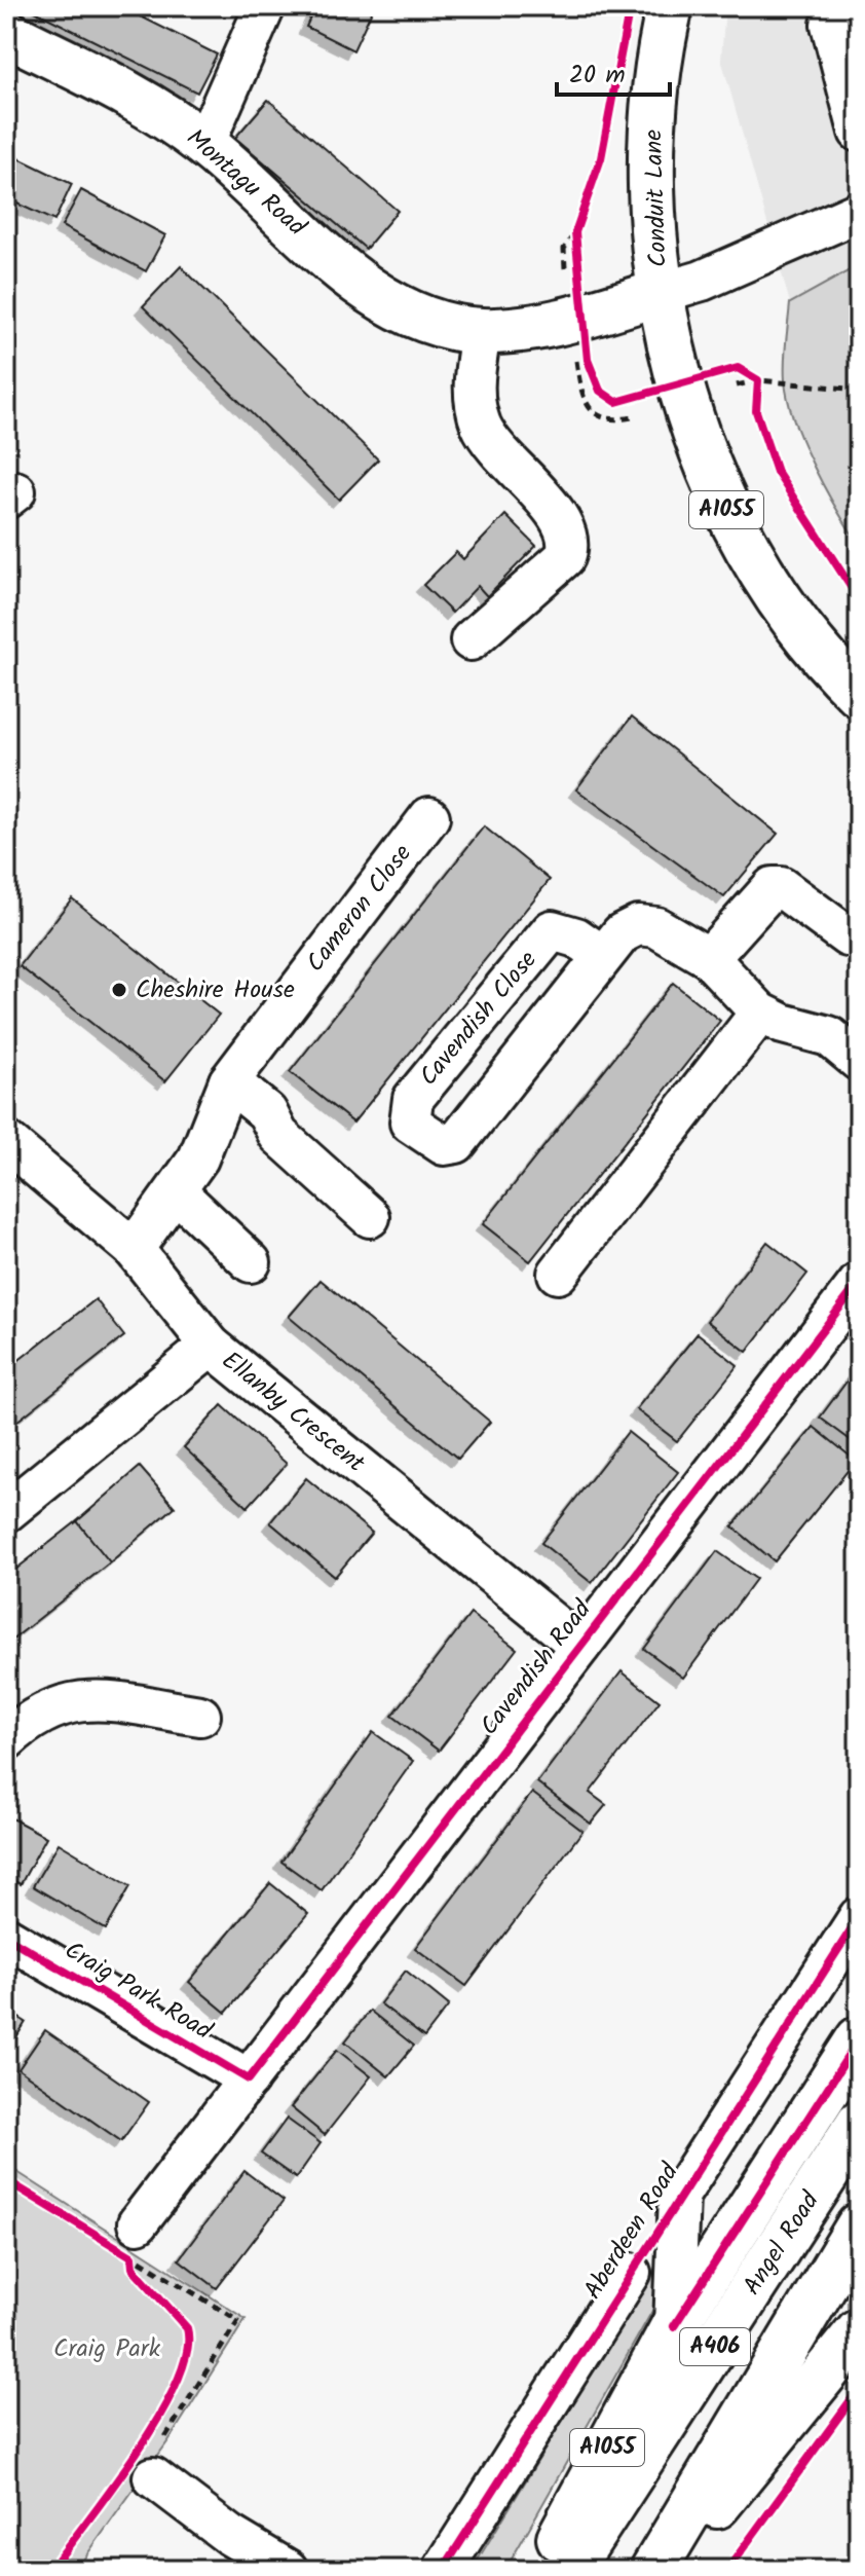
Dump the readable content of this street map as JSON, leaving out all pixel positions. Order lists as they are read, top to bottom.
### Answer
{
  "streets": {
    "main road": [
      "Montagu Road",
      "Conduit Lane",
      "A1055",
      "Angel Road",
      "A406"
    ],
    "street": [
      "Cameron Close",
      "Cavendish Close",
      "Ellanby Crescent",
      "Cavendish Road",
      "Craig Park Road",
      "Aberdeen Road"
    ]
  },
  "crossings": [
    ["Montagu Road", "Conduit Lane"],
    ["Montagu Road", "A1055"],
    ["Conduit Lane", "A1055"],
    ["A1055", "Aberdeen Road"],
    ["Ellanby Crescent", "Cavendish Road"],
    ["Cavendish Road", "Craig Park Road"]
  ],
  "parks": ["Craig Park"],
  "places": ["Cheshire House"],
  "scale_bar": "20 m"
}
